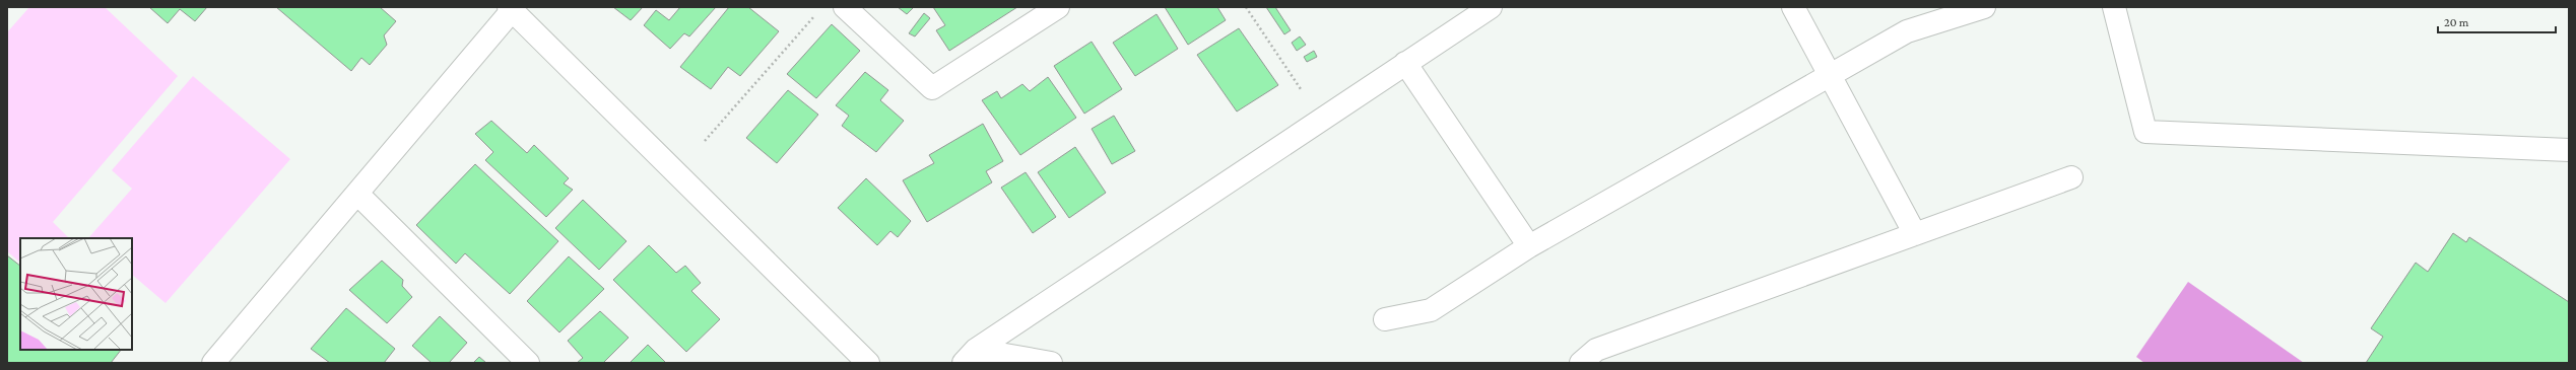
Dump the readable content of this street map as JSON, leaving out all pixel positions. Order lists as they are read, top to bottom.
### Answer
{
  "scale_bar": "20 m"
}
